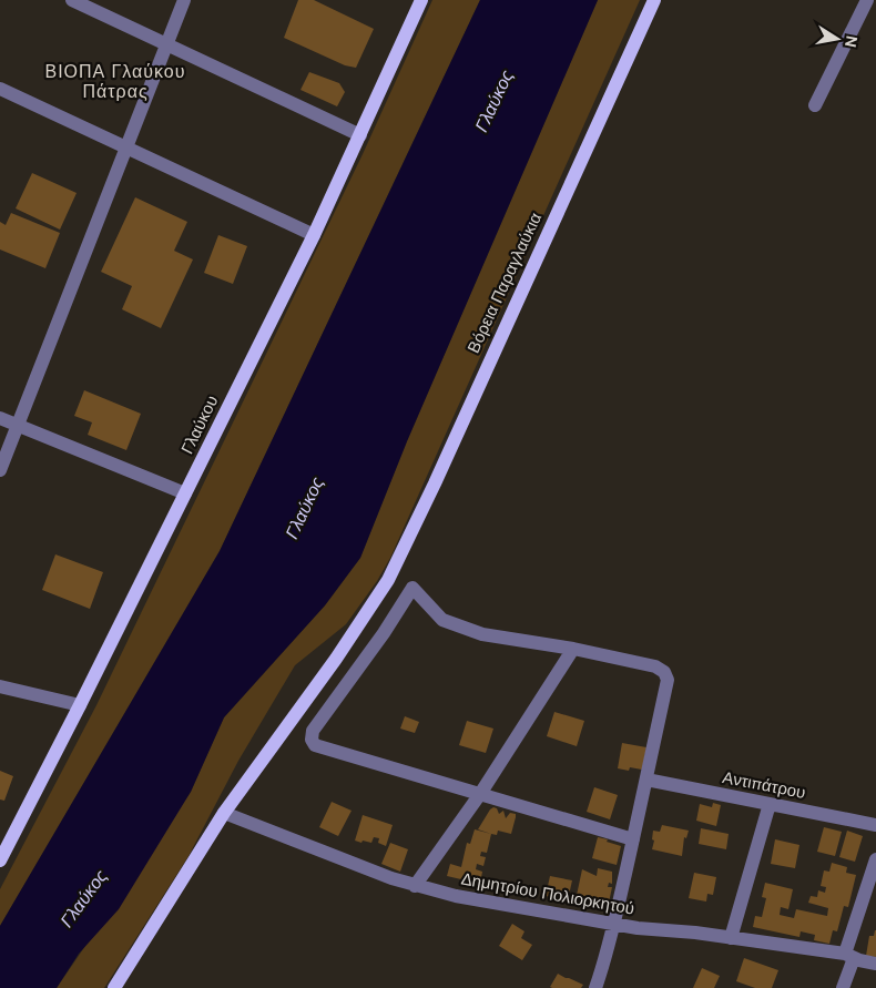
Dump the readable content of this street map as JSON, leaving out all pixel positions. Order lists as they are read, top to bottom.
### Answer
{
  "streets": {
    "main road": ["Βόρεια Παραγλαύκια", "Γλαύκου"],
    "street": ["Αντιπάτρου", "Δημητρίου Πολιορκητού"]
  },
  "crossings": [
    ["Βόρεια Παραγλαύκια", "Δημητρίου Πολιορκητού"]
  ],
  "districts": ["ΒΙΟΠΑ Γλαύκου Πάτρας"],
  "water": ["Γλαύκος"],
  "north": "right"
}
